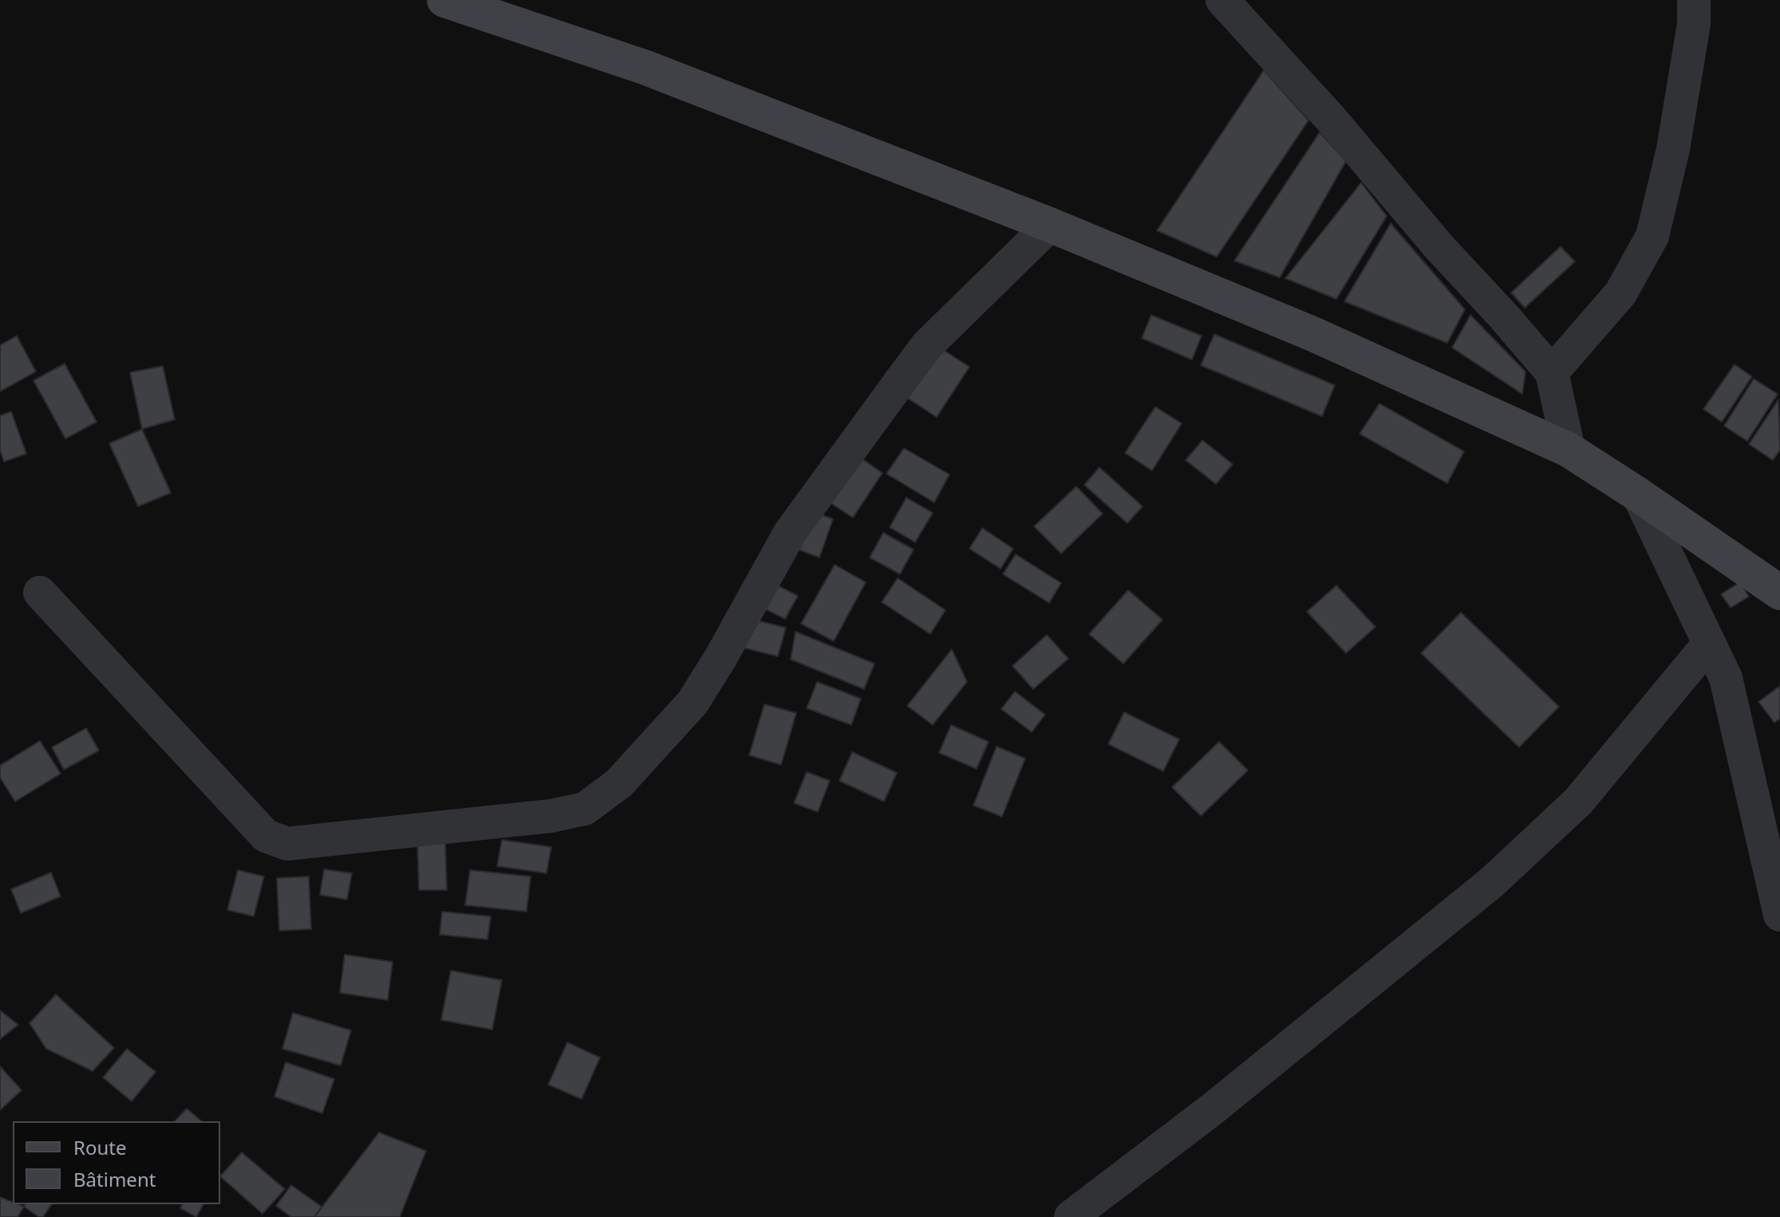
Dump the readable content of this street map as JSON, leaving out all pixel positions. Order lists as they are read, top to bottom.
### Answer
{
  "legend": ["Route", "Bâtiment"]
}
